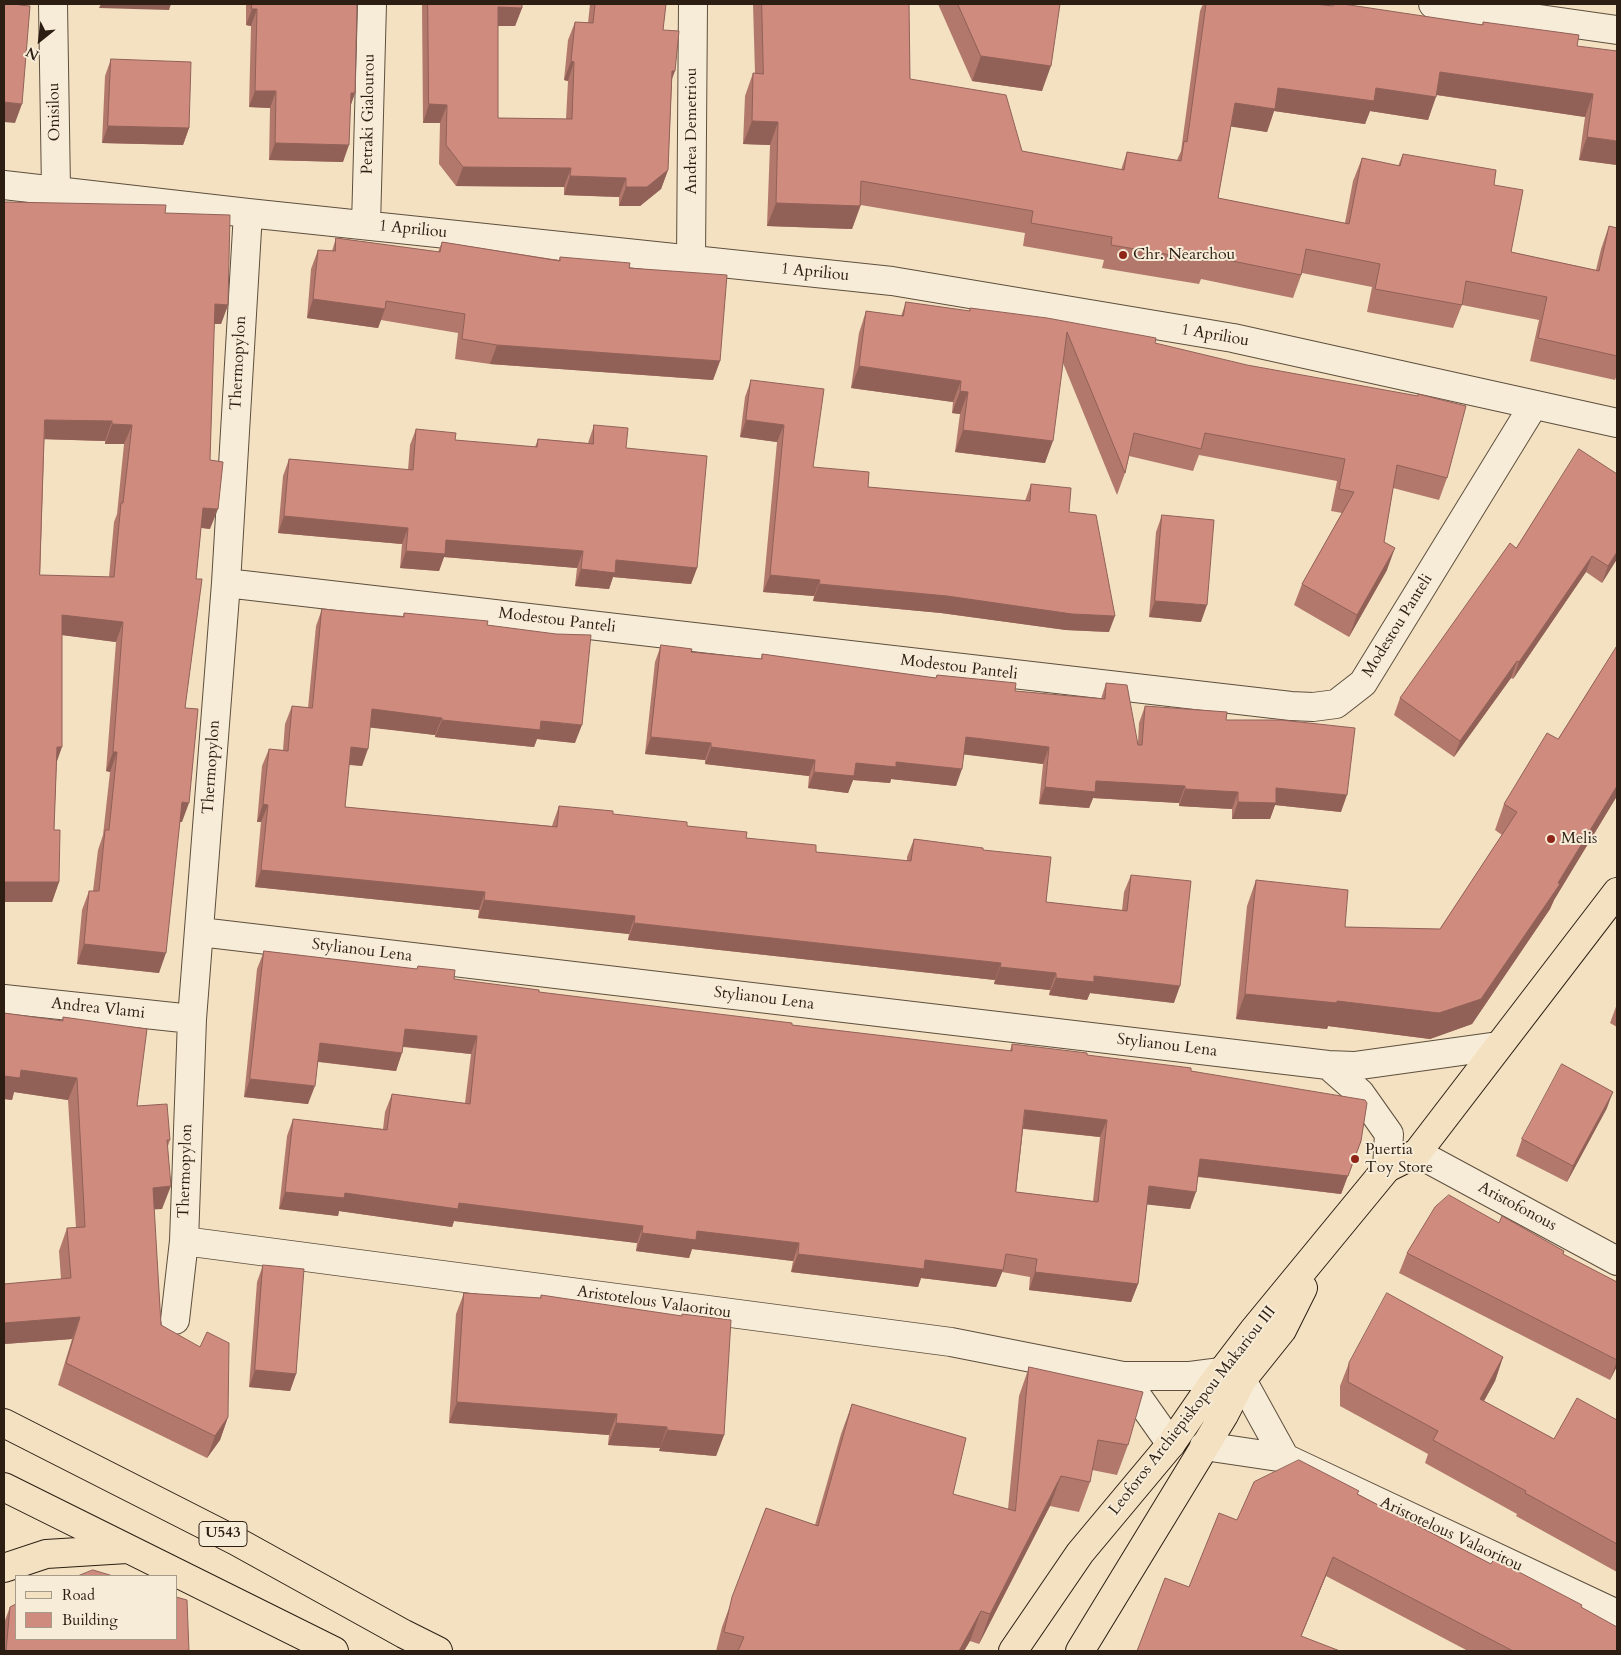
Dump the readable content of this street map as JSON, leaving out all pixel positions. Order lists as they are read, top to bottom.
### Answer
{
  "streets": {
    "main road": ["Leoforos Archiepiskopou Makariou III", "U543"],
    "street": [
      "Onisilou",
      "Petraki Gialourou",
      "Andrea Demetriou",
      "1 Apriliou",
      "Thermopylon",
      "Modestou Panteli",
      "Stylianou Lena",
      "Andrea Vlami",
      "Aristofonous",
      "Aristotelous Valaoritou"
    ]
  },
  "crossings": [
    ["Onisilou", "1 Apriliou"],
    ["Petraki Gialourou", "1 Apriliou"],
    ["Andrea Demetriou", "1 Apriliou"],
    ["1 Apriliou", "Thermopylon"],
    ["1 Apriliou", "Modestou Panteli"],
    ["Thermopylon", "Modestou Panteli"],
    ["Thermopylon", "Stylianou Lena"],
    ["Thermopylon", "Andrea Vlami"],
    ["Thermopylon", "Aristotelous Valaoritou"],
    ["Stylianou Lena", "Leoforos Archiepiskopou Makariou III"],
    ["Aristofonous", "Leoforos Archiepiskopou Makariou III"],
    ["Aristotelous Valaoritou", "Leoforos Archiepiskopou Makariou III"]
  ],
  "places": ["Chr. Nearchou", "Melis", "Puertia Toy Store"],
  "legend": ["Road", "Building"],
  "north": "bottom left"
}
